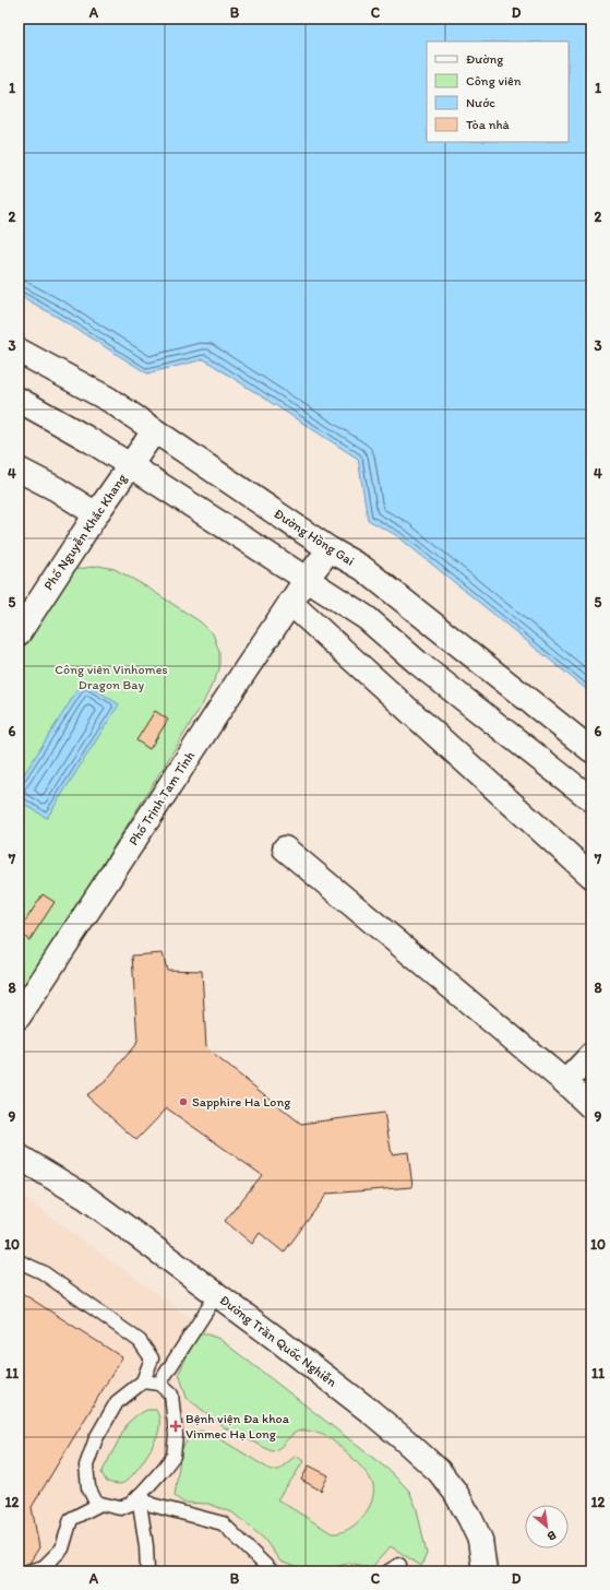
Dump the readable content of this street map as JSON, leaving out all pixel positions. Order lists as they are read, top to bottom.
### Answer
{
  "streets": {
    "street": [
      "Phố Nguyễn Khắc Khang",
      "Đường Hồng Gai",
      "Phố Trịnh Tam Tỉnh",
      "Đường Trần Quốc Nghiễn"
    ]
  },
  "crossings": [
    ["Phố Nguyễn Khắc Khang", "Đường Hồng Gai"]
  ],
  "parks": ["Công viên Vinhomes Dragon Bay"],
  "places": {
    "other": ["Sapphire Ha Long"],
    "health": ["Bệnh viện Đa khoa Vinmec Hạ Long"]
  },
  "legend": [
    "Đường",
    "Công viên",
    "Nước",
    "Tòa nhà"
  ],
  "north": "bottom right",
  "grid": {
    "columns": [
      "A",
      "B",
      "C",
      "D"
    ],
    "rows": [
      "1",
      "2",
      "3",
      "4",
      "5",
      "6",
      "7",
      "8",
      "9",
      "10",
      "11",
      "12"
    ]
  }
}
